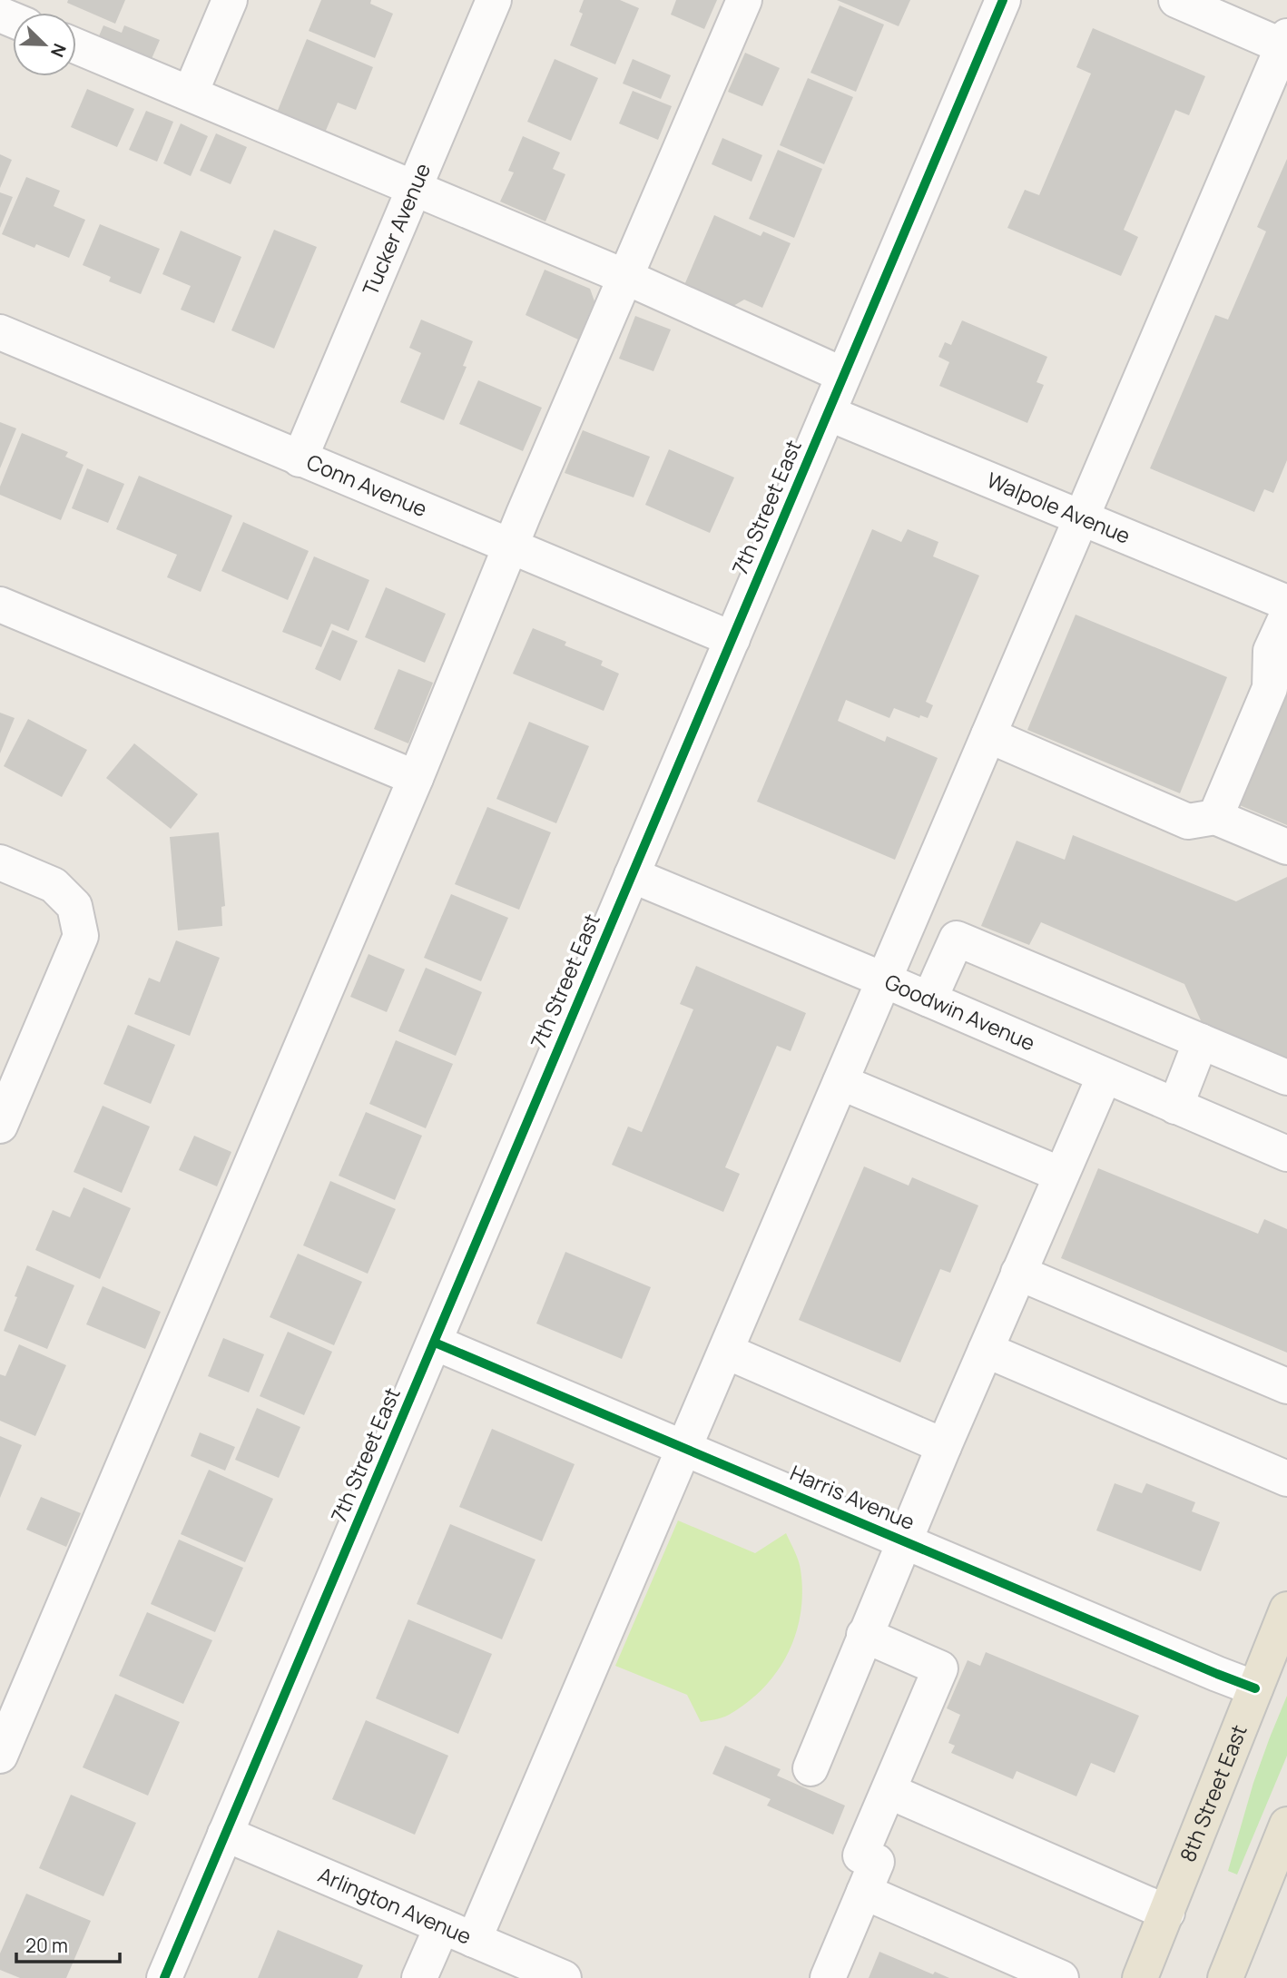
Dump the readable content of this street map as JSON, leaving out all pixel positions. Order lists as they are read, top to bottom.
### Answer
{
  "streets": {
    "main road": ["8th Street East"],
    "street": [
      "Tucker Avenue",
      "Conn Avenue",
      "7th Street East",
      "Walpole Avenue",
      "Goodwin Avenue",
      "Harris Avenue",
      "Arlington Avenue"
    ]
  },
  "crossings": [
    ["Tucker Avenue", "Conn Avenue"],
    ["Conn Avenue", "7th Street East"],
    ["7th Street East", "Walpole Avenue"],
    ["7th Street East", "Goodwin Avenue"],
    ["7th Street East", "Harris Avenue"],
    ["7th Street East", "Arlington Avenue"],
    ["Harris Avenue", "8th Street East"]
  ],
  "scale_bar": "20 m",
  "north": "bottom right"
}
